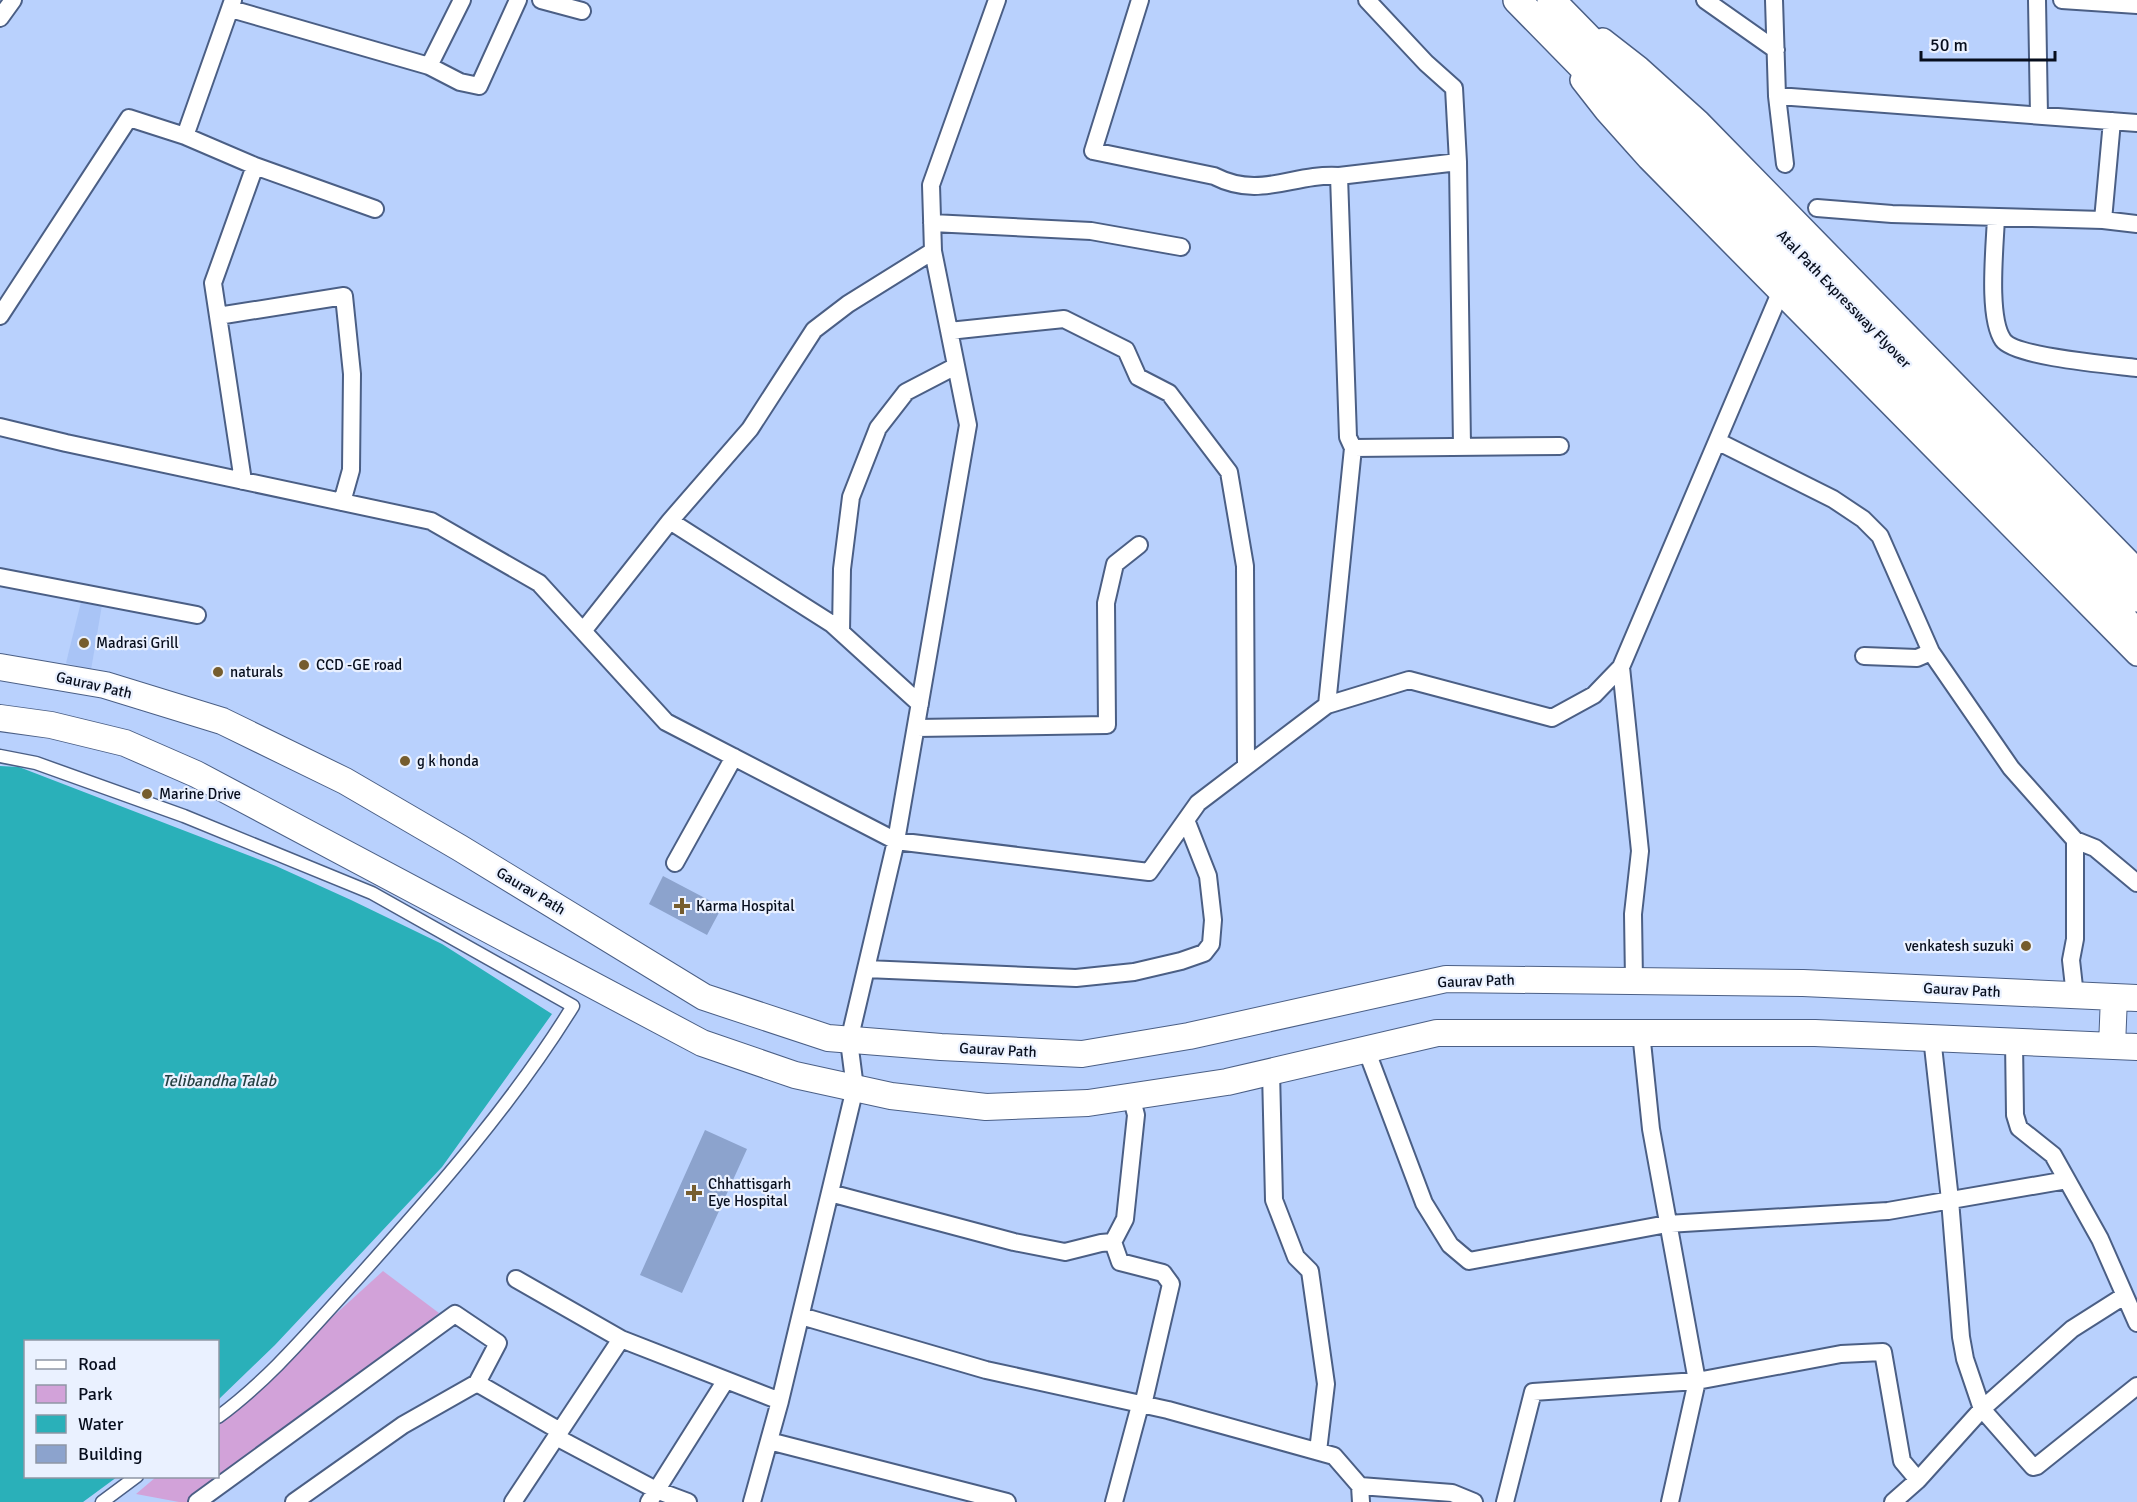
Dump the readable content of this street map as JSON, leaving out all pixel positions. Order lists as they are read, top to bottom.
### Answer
{
  "streets": {
    "highway": ["Atal Path Expressway Flyover"],
    "main road": ["Gaurav Path"]
  },
  "water": ["Telibandha Talab"],
  "places": {
    "other": [
      "Madrasi Grill",
      "CCD -GE road",
      "naturals",
      "g k honda",
      "Marine Drive",
      "venkatesh suzuki"
    ],
    "health": ["Karma Hospital", "Chhattisgarh Eye Hospital"]
  },
  "legend": [
    "Road",
    "Park",
    "Water",
    "Building"
  ],
  "scale_bar": "50 m"
}
